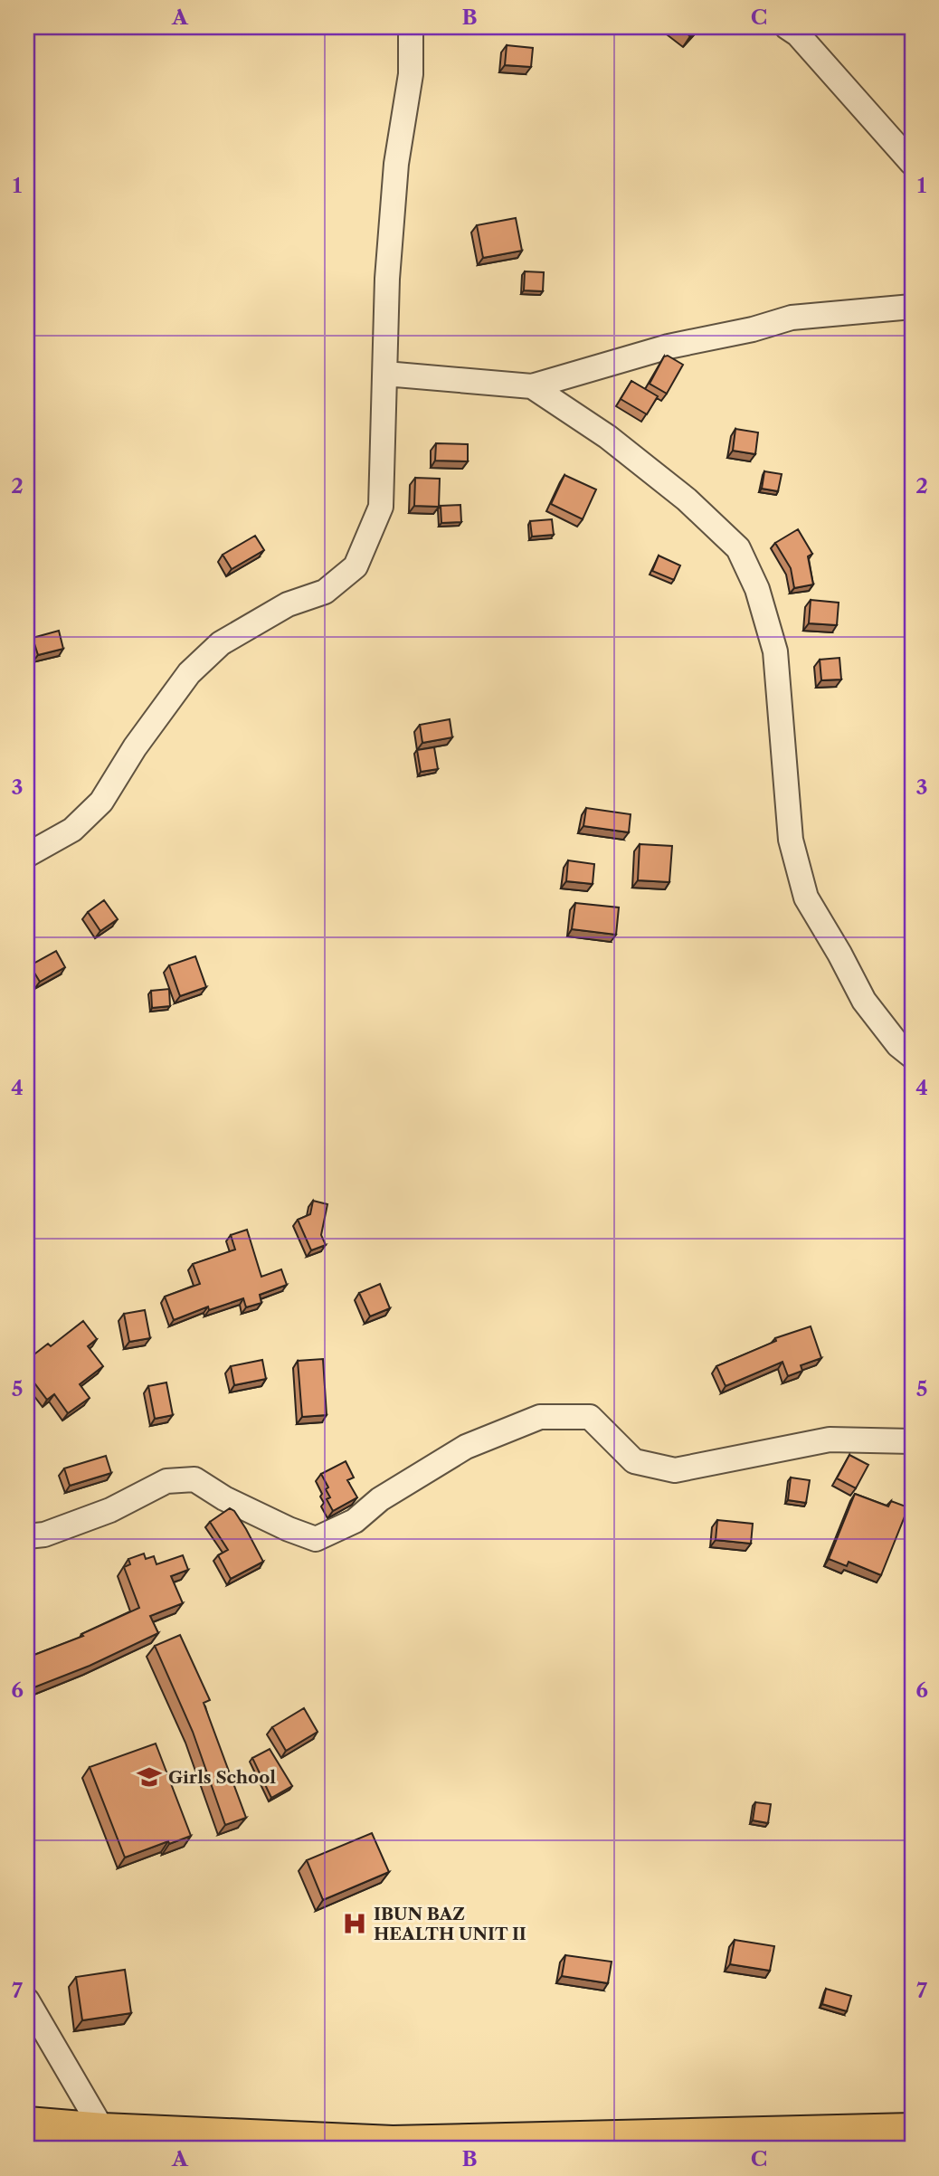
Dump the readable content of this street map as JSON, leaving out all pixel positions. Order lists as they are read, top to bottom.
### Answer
{
  "places": {
    "school or university": ["Girls School"],
    "hospital": ["IBUN BAZ HEALTH UNIT II"]
  },
  "grid": {
    "columns": ["A", "B", "C"],
    "rows": [
      "1",
      "2",
      "3",
      "4",
      "5",
      "6",
      "7"
    ]
  }
}
